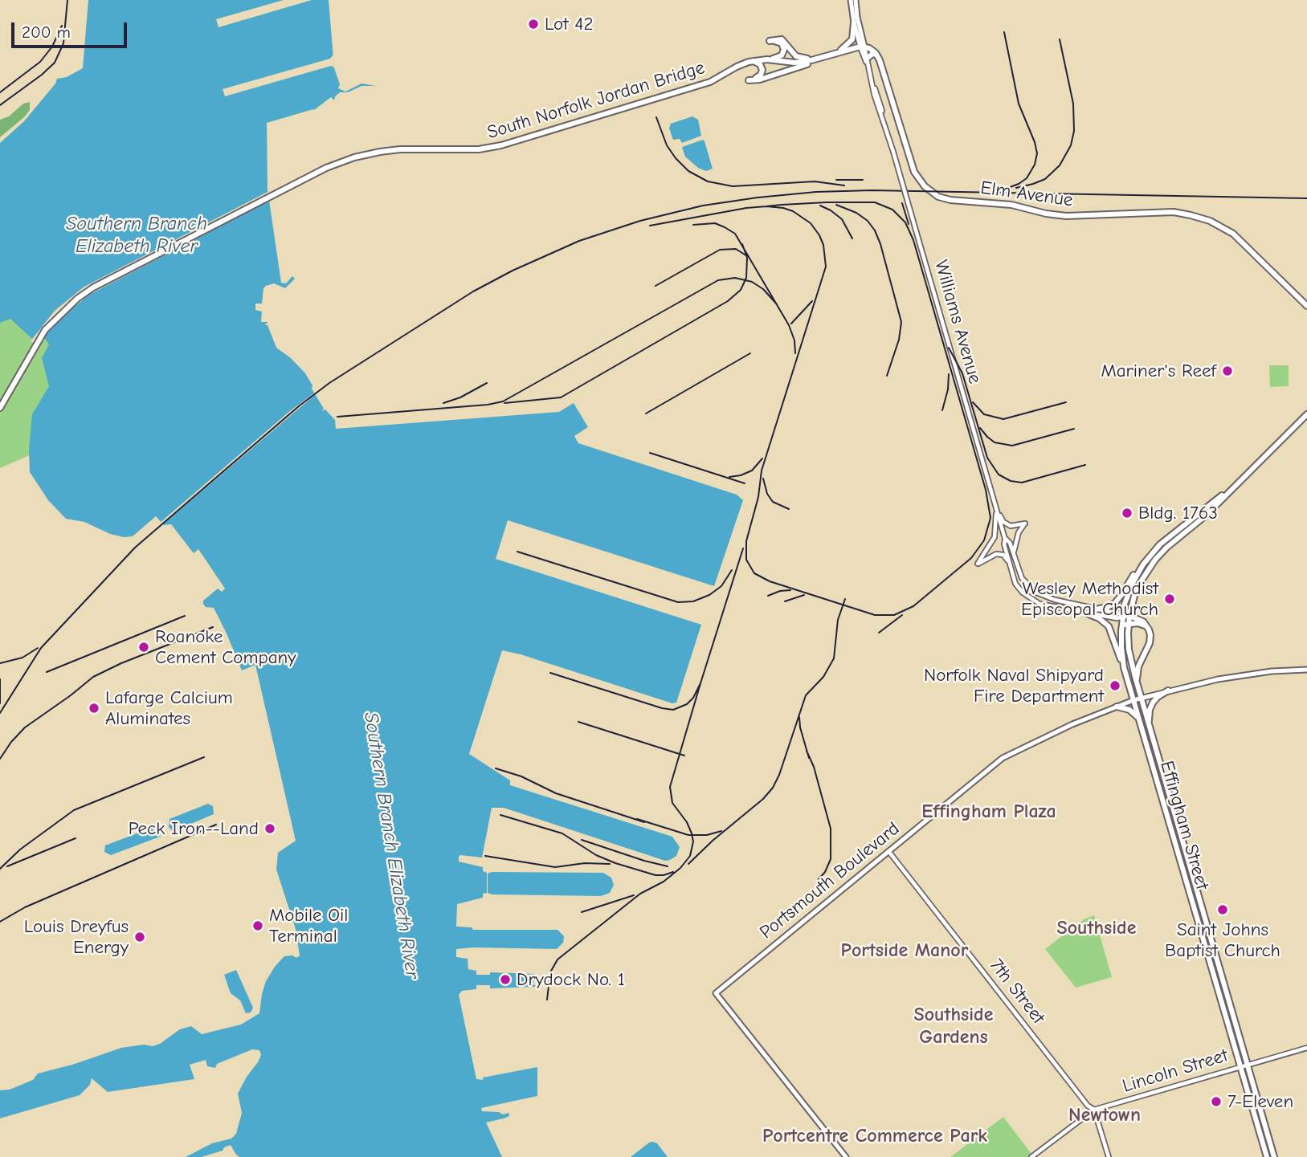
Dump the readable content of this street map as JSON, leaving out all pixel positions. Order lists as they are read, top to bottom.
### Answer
{
  "streets": {
    "main road": [
      "South Norfolk Jordan Bridge",
      "Elm Avenue",
      "Effingham Street",
      "Portsmouth Boulevard"
    ],
    "street": ["Williams Avenue", "7th Street", "Lincoln Street"]
  },
  "crossings": [
    ["Williams Avenue", "Effingham Street"],
    ["Effingham Street", "Portsmouth Boulevard"],
    ["Effingham Street", "Lincoln Street"],
    ["Portsmouth Boulevard", "7th Street"],
    ["7th Street", "Lincoln Street"]
  ],
  "districts": [
    "Effingham Plaza",
    "Southside",
    "Portside Manor",
    "Southside Gardens",
    "Newtown",
    "Portcentre Commerce Park"
  ],
  "water": ["Southern Branch Elizabeth River"],
  "places": [
    "Lot 42",
    "Mariner's Reef",
    "Bldg. 1763",
    "Wesley Methodist Episcopal Church",
    "Roanoke Cement Company",
    "Norfolk Naval Shipyard Fire Department",
    "Lafarge Calcium Aluminates",
    "Peck Iron--Land",
    "Saint Johns Baptist Church",
    "Mobile Oil Terminal",
    "Louis Dreyfus Energy",
    "Drydock No. 1",
    "7-Eleven"
  ],
  "scale_bar": "200 m"
}
